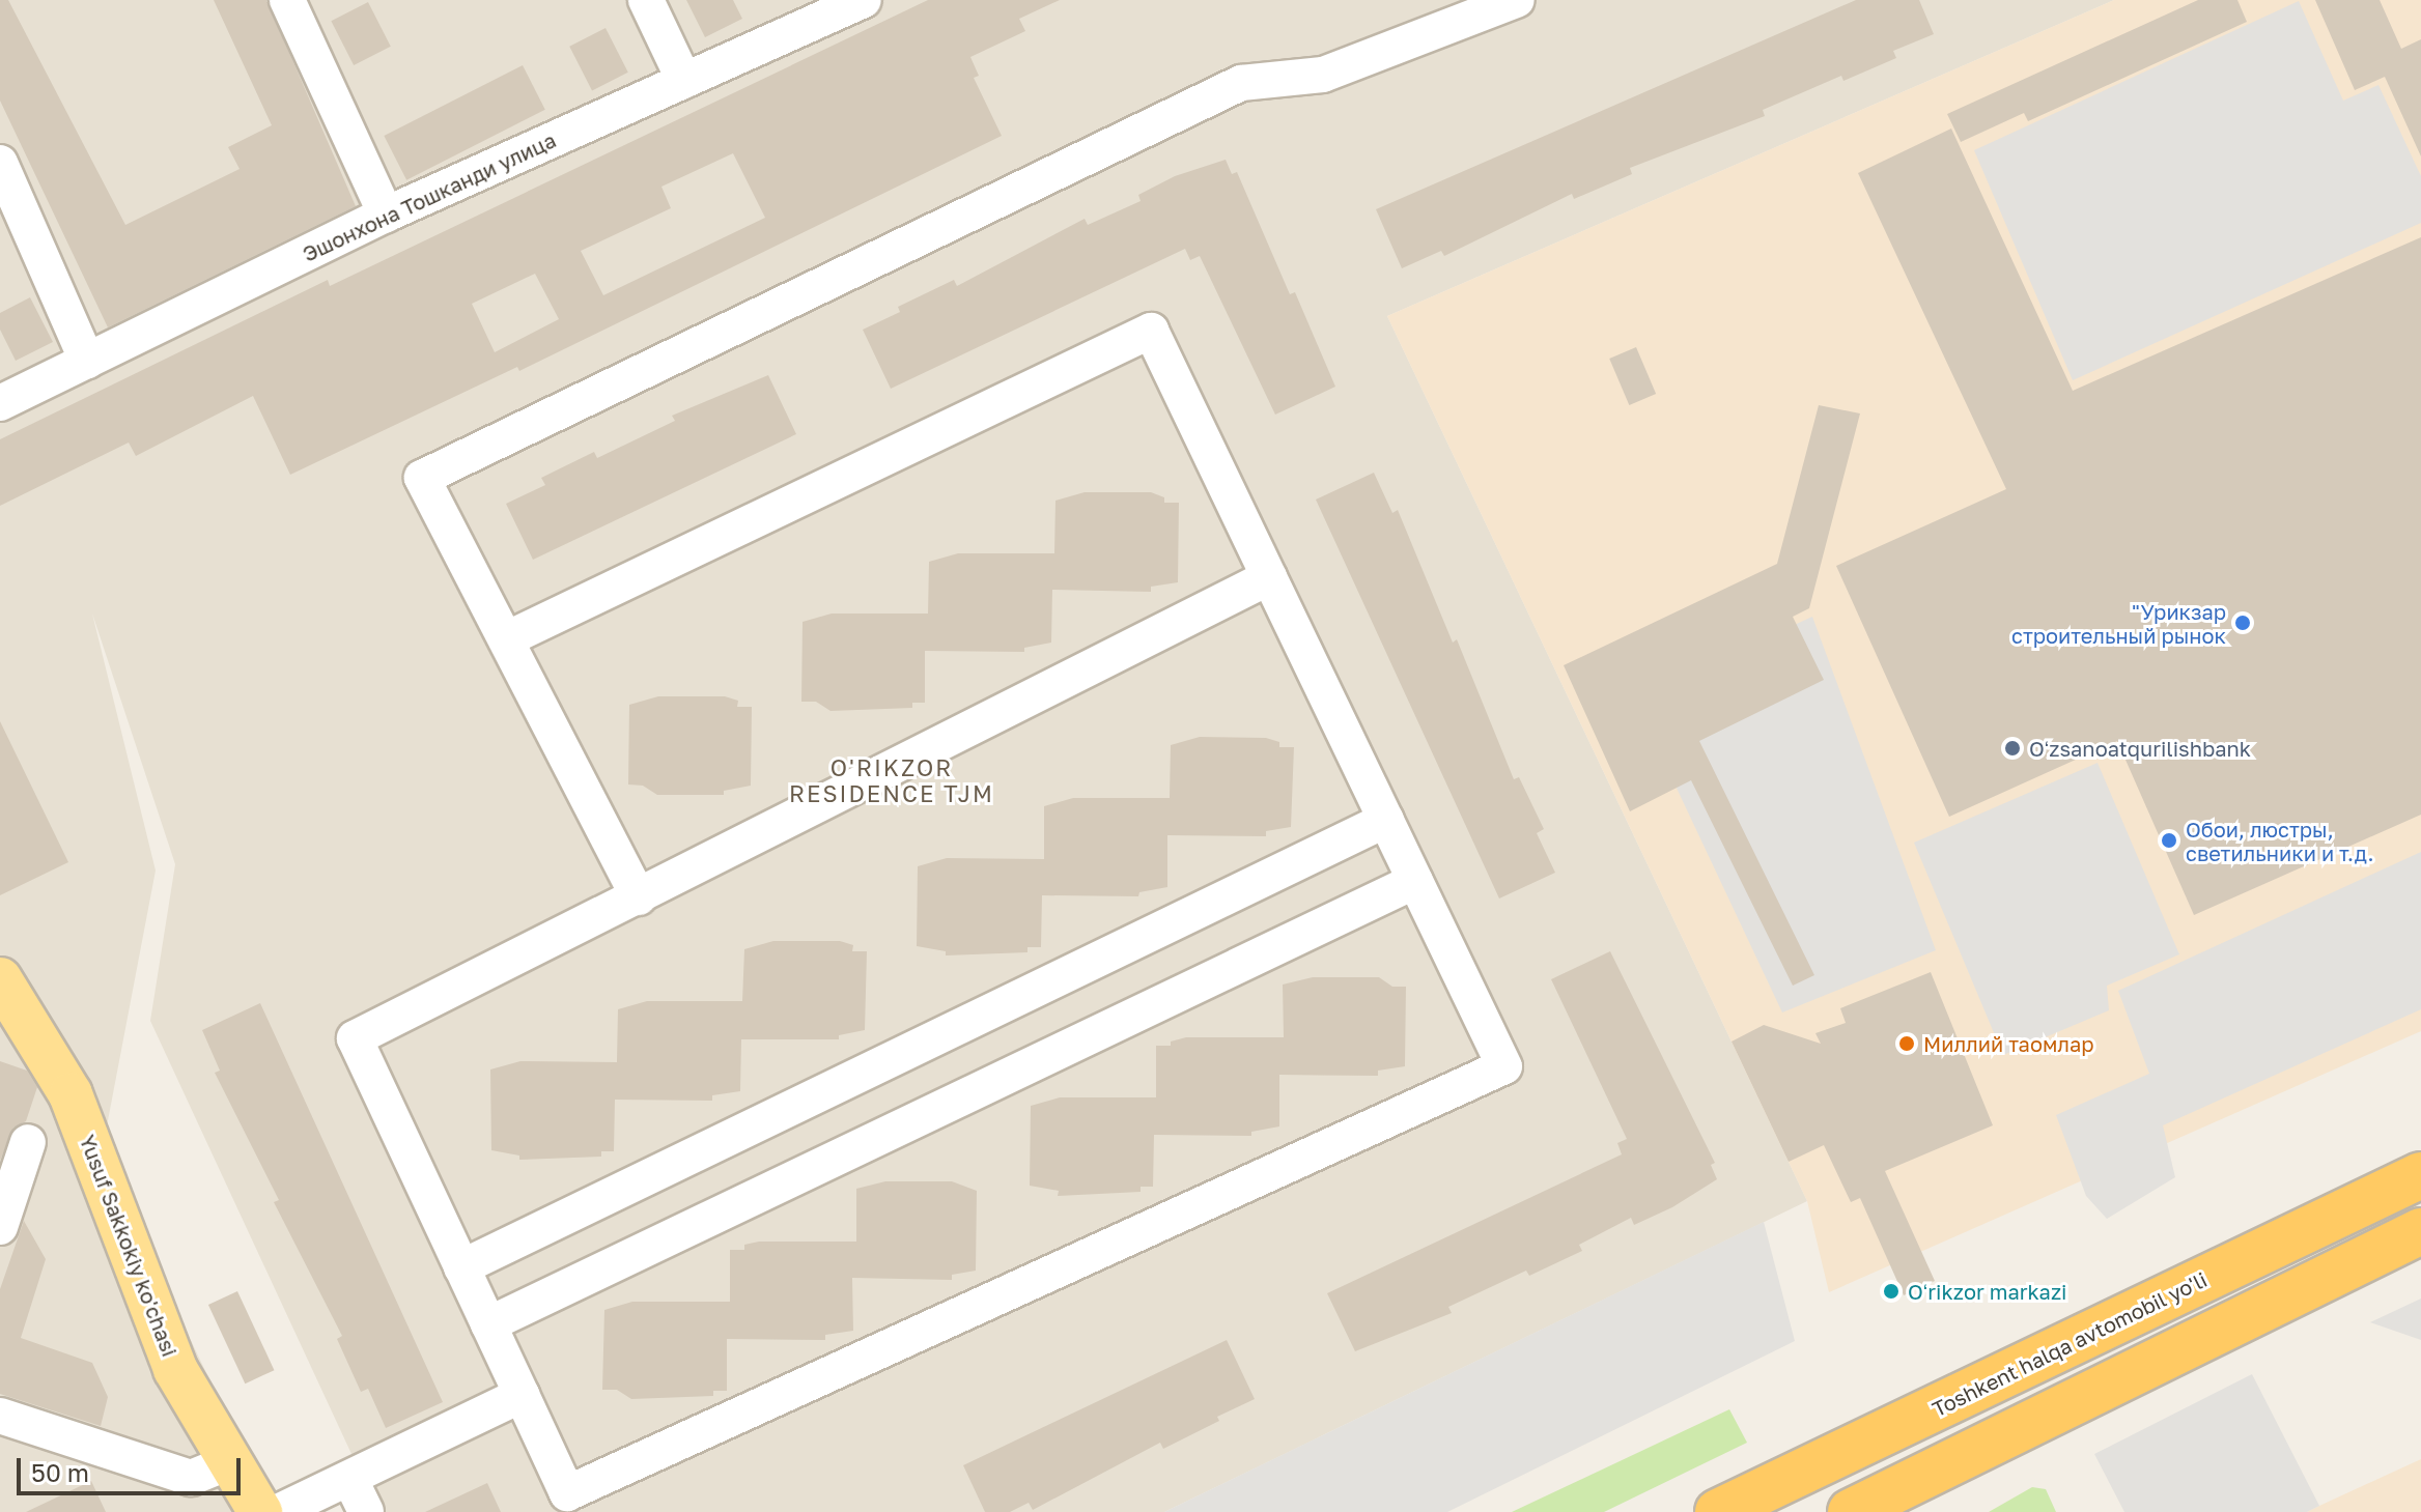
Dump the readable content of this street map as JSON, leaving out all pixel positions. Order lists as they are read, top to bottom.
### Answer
{
  "streets": {
    "highway": ["Toshkent halqa avtomobil yo'li"],
    "main road": ["Yusuf Sakkokiy ko'chasi"],
    "street": ["Эшонхона Тошканди улица"]
  },
  "districts": ["O'RIKZOR RESIDENCE TJM"],
  "places": [
    "\"Урикзар строительный рынок",
    "Oʻzsanoatqurilishbank",
    "Обои, люстры, светильники и т.д.",
    "Миллий таомлар",
    "Oʻrikzor markazi"
  ],
  "scale_bar": "50 m"
}
